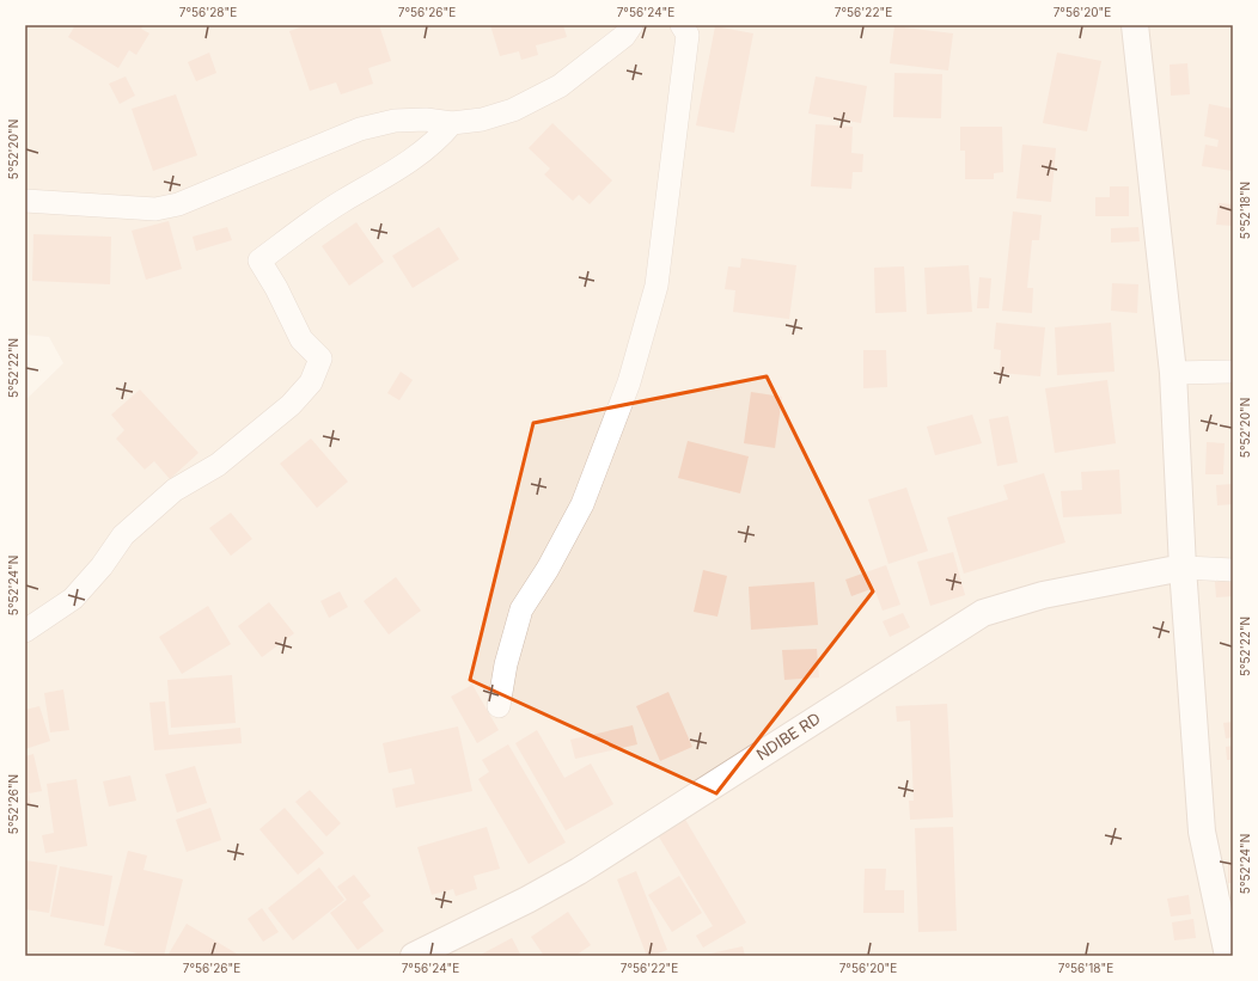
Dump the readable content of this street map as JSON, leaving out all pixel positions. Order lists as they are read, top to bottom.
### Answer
{
  "streets": {
    "street": ["NDIBE RD"]
  },
  "coordinates": [
    "7°56'28\"E",
    "7°56'26\"E",
    "7°56'24\"E",
    "7°56'22\"E",
    "7°56'20\"E",
    "5°52'20\"N",
    "5°52'18\"N",
    "5°52'22\"N",
    "5°52'24\"N",
    "5°52'26\"N",
    "7°56'18\"E"
  ]
}
